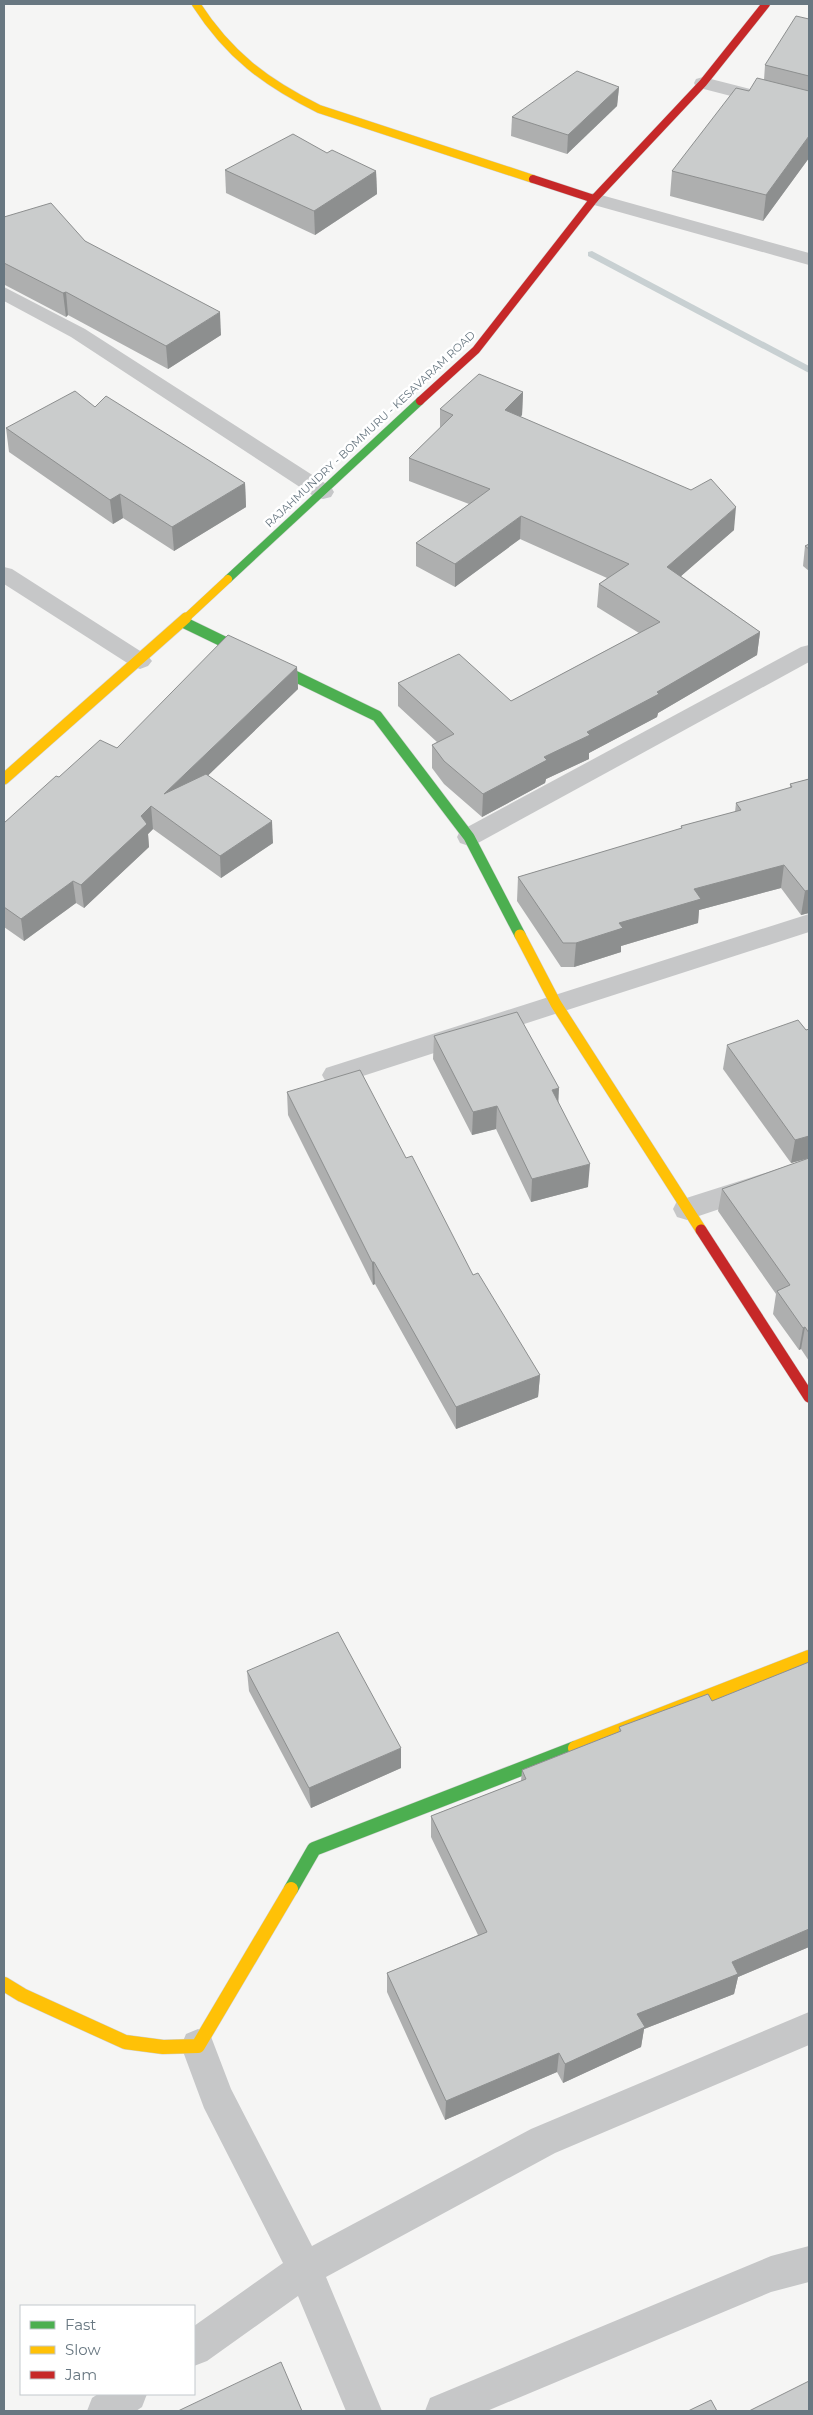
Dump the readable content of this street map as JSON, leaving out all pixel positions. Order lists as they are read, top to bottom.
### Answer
{
  "streets": {
    "street": ["RAJAHMUNDRY - BOMMURU - KESAVARAM ROAD"]
  },
  "legend": ["Fast", "Slow", "Jam"]
}
